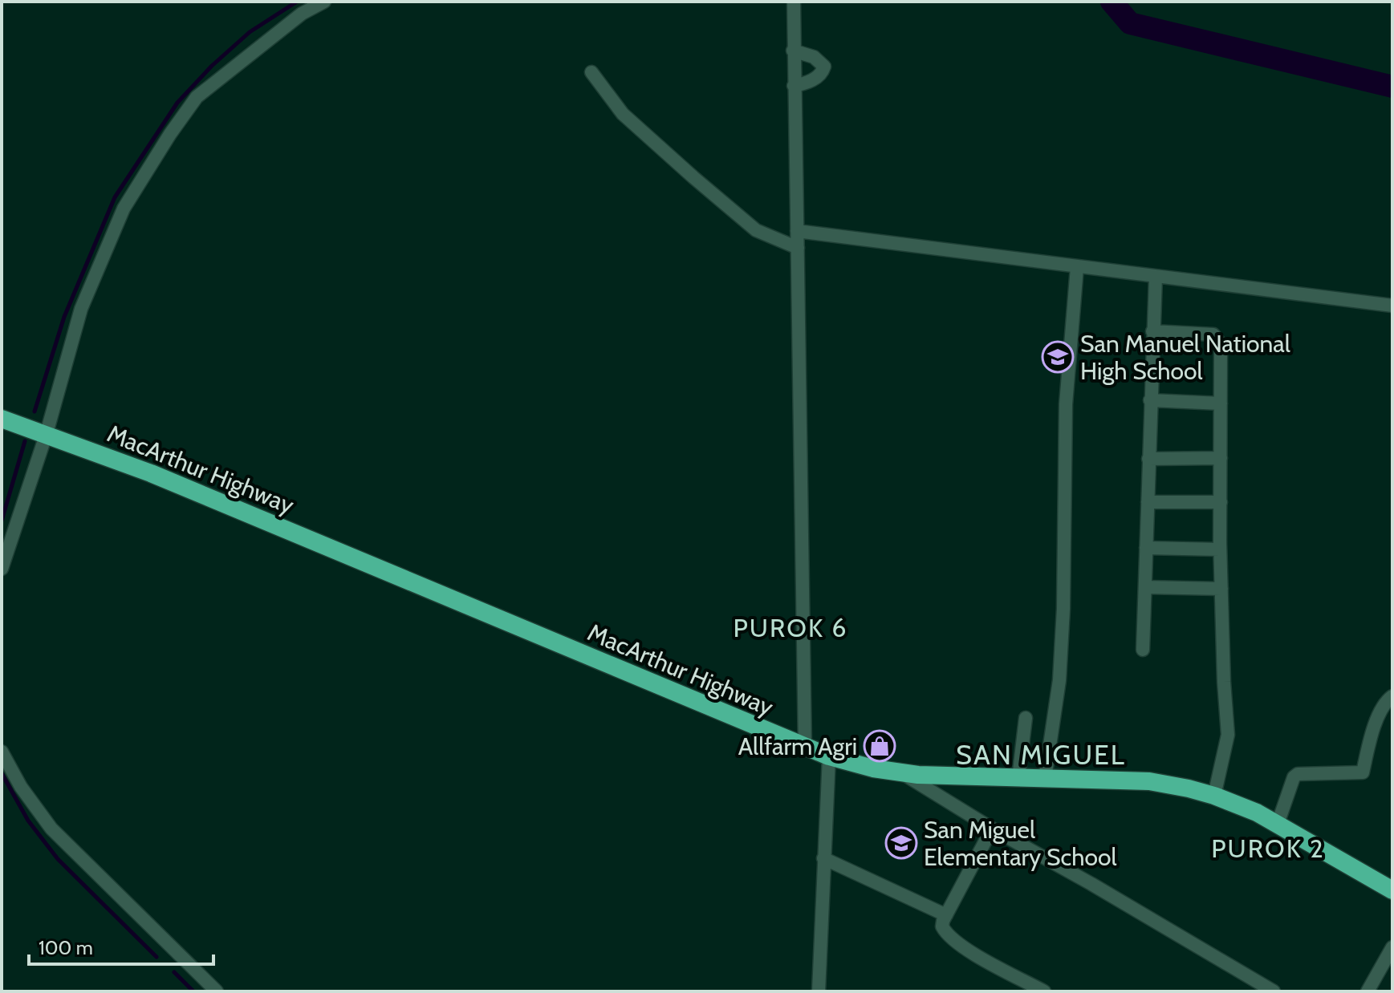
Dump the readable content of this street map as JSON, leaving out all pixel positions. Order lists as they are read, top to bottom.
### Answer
{
  "streets": {
    "highway": ["MacArthur Highway"]
  },
  "districts": ["PUROK 6", "SAN MIGUEL", "PUROK 2"],
  "places": {
    "school or university": ["San Manuel National High School", "San Miguel Elementary School"],
    "shop": ["Allfarm Agri"]
  },
  "scale_bar": "100 m"
}
